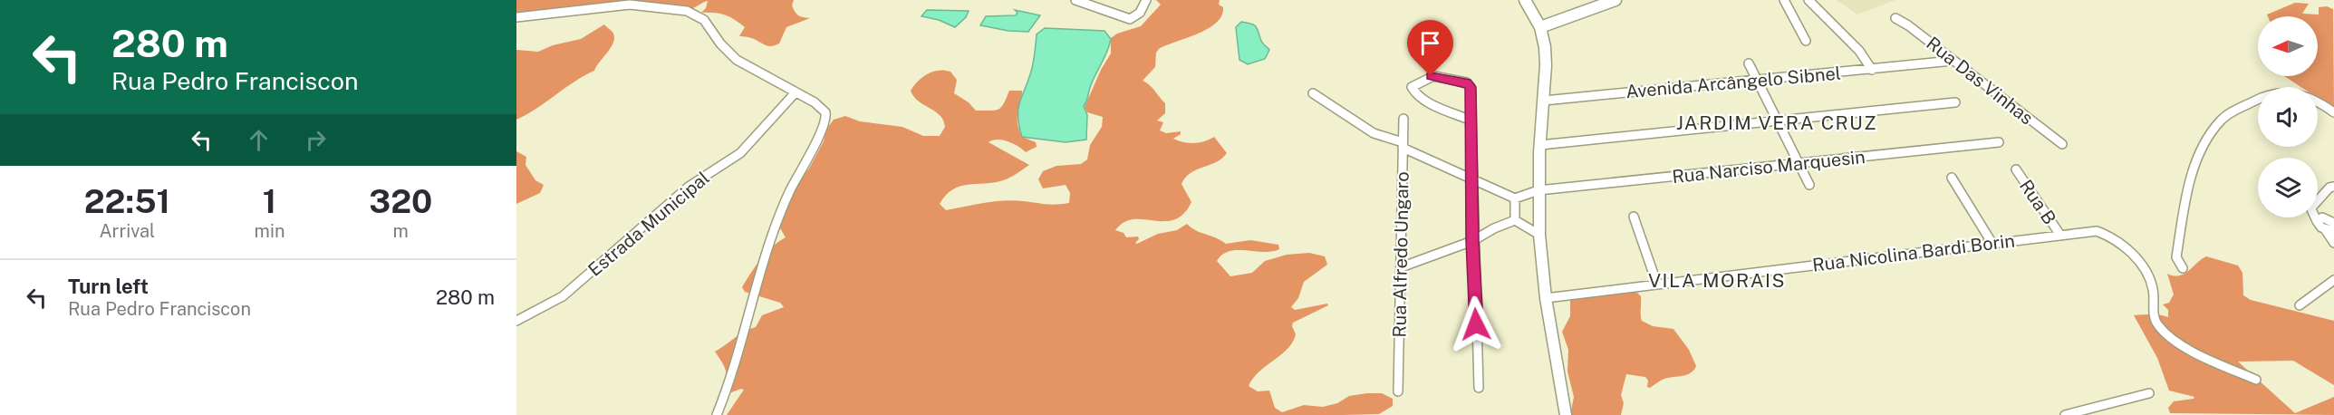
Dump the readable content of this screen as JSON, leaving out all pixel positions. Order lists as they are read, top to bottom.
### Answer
{
  "streets": {
    "street": [
      "Rua Das Vinhas",
      "Avenida Arcângelo Sibnel",
      "Rua Narciso Marquesin",
      "Rua B",
      "Estrada Municipal",
      "Rua Nicolina Bardi Borin",
      "Rua Alfredo Ungaro"
    ]
  },
  "crossings": [
    ["Rua Das Vinhas", "Avenida Arcângelo Sibnel"],
    ["Rua B", "Rua Nicolina Bardi Borin"]
  ],
  "districts": ["JARDIM VERA CRUZ", "VILA MORAIS"],
  "north": "left",
  "page": {
    "turn": ["280 m", "Rua Pedro Franciscon"],
    "eta": [
      "22:51",
      "Arrival",
      "1",
      "min",
      "320",
      "m"
    ],
    "list": [
      {
        "name": "Turn left",
        "note": "Rua Pedro Franciscon",
        "value": "280 m"
      }
    ]
  }
}
